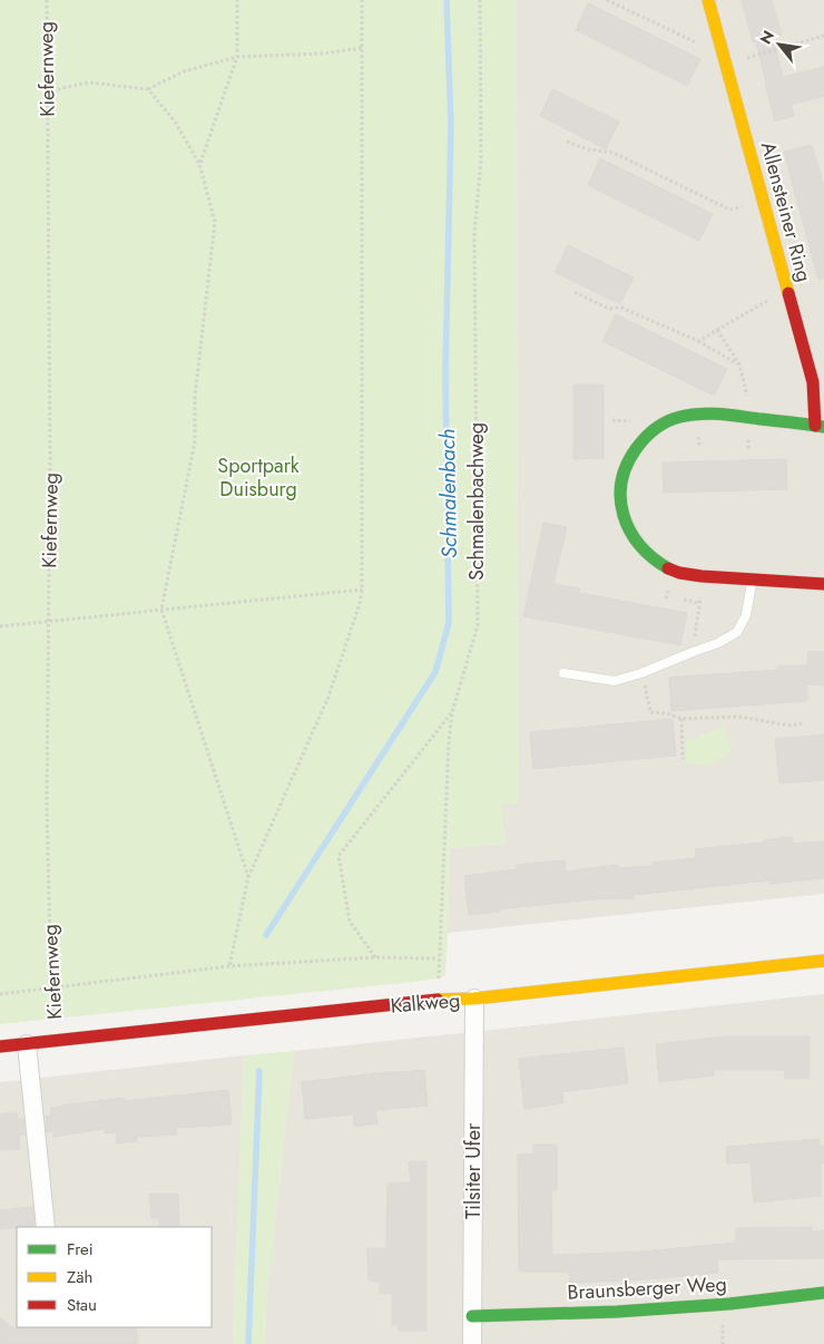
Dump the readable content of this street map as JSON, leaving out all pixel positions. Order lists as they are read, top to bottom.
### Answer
{
  "streets": {
    "street": [
      "Allensteiner Ring",
      "Kalkweg",
      "Tilsiter Ufer",
      "Braunsberger Weg"
    ],
    "path": ["Kiefernweg", "Schmalenbachweg"]
  },
  "crossings": [
    ["Kiefernweg", "Kalkweg"],
    ["Schmalenbachweg", "Kalkweg"],
    ["Kalkweg", "Tilsiter Ufer"],
    ["Tilsiter Ufer", "Braunsberger Weg"]
  ],
  "water": ["Schmalenbach"],
  "parks": ["Sportpark Duisburg"],
  "legend": ["Frei", "Zäh", "Stau"],
  "north": "top left"
}
